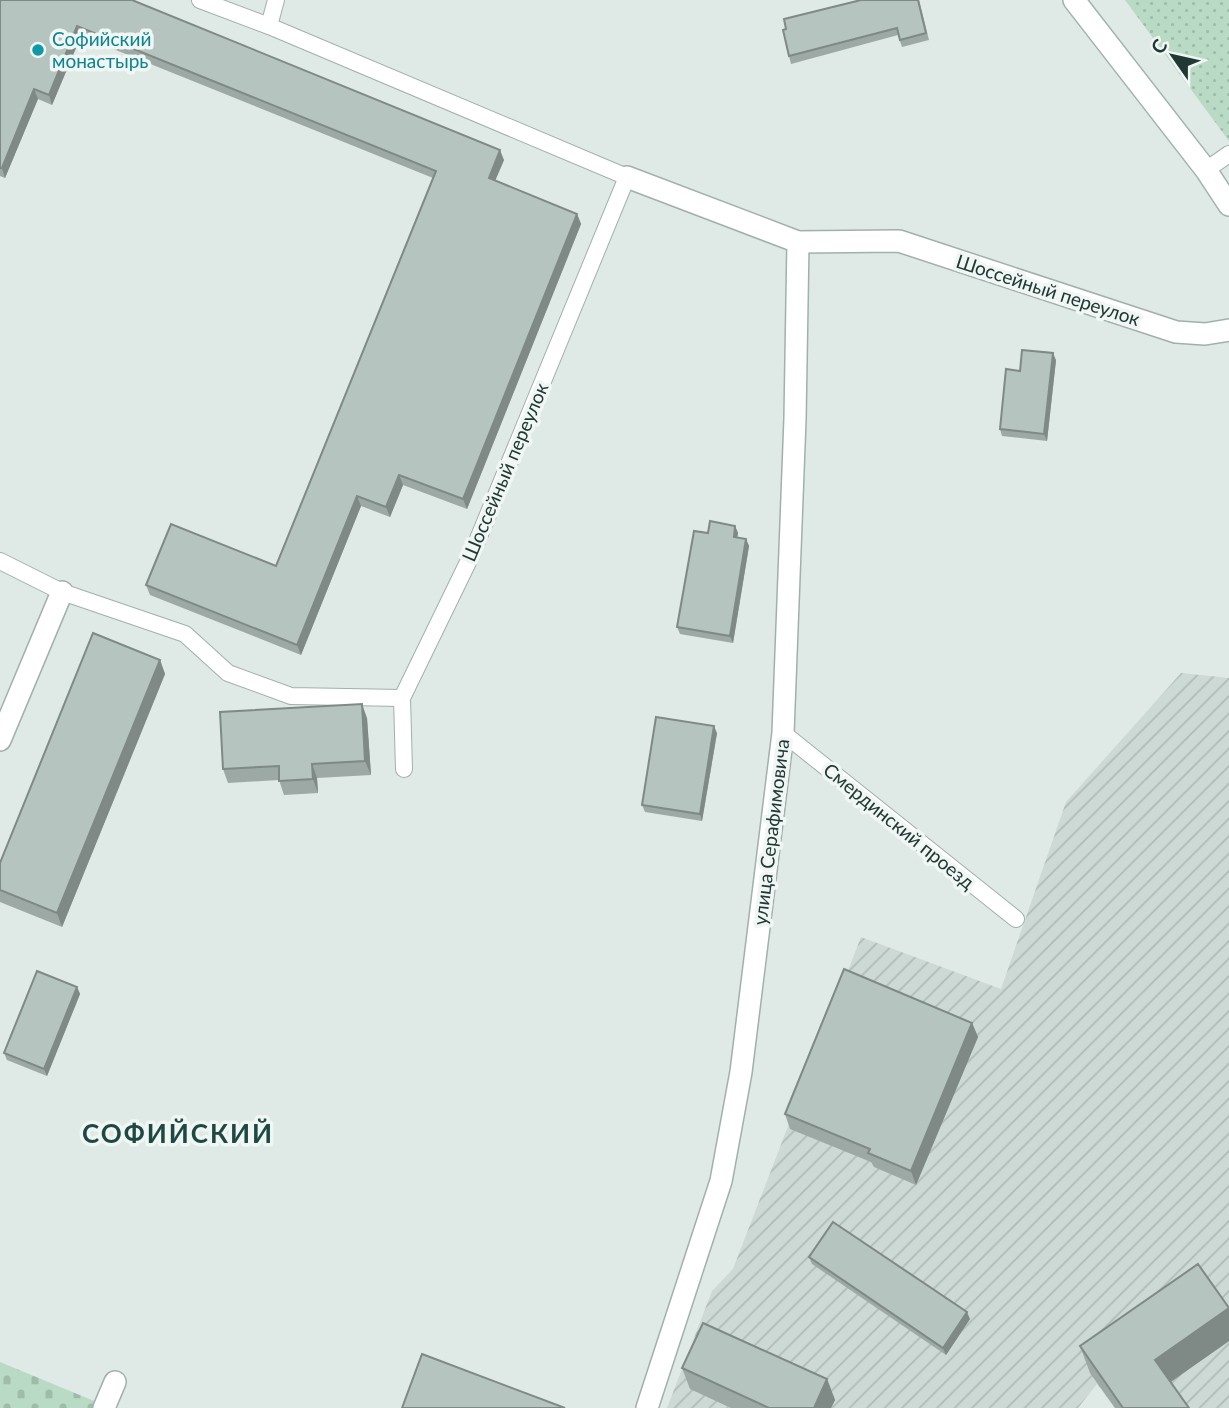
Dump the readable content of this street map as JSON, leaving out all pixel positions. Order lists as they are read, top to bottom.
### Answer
{
  "streets": {
    "street": ["Шоссейный переулок", "улица Серафимовича"],
    "lane": ["Смердинский проезд"]
  },
  "crossings": [
    ["Шоссейный переулок", "улица Серафимовича"],
    ["Смердинский проезд", "улица Серафимовича"]
  ],
  "districts": ["СОФИЙСКИЙ"],
  "places": ["Софийский монастырь"],
  "north": "top left"
}
